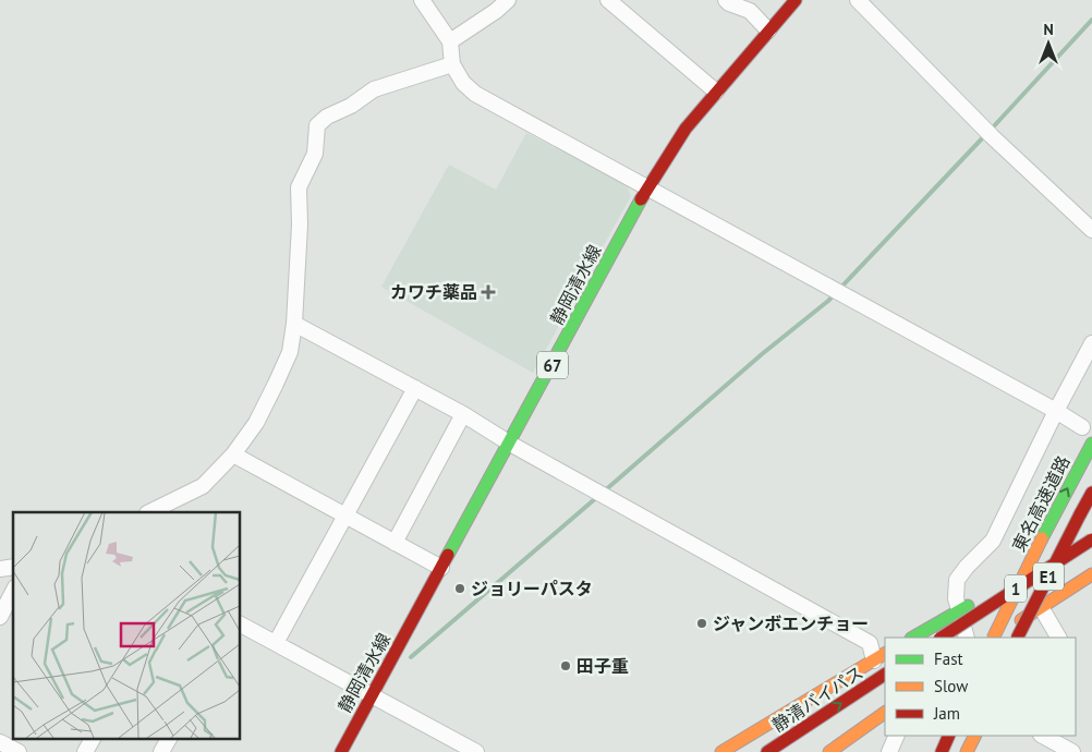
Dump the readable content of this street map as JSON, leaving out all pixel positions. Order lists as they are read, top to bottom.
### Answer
{
  "streets": {
    "main road": [
      "静岡清水線",
      "67",
      "東名高速道路",
      "E1",
      "1",
      "静清バイパス"
    ]
  },
  "places": {
    "health": ["カワチ薬品"],
    "other": ["ジョリーパスタ", "ジャンボエンチョー", "田子重"]
  },
  "legend": ["Fast", "Slow", "Jam"],
  "north": "top"
}
